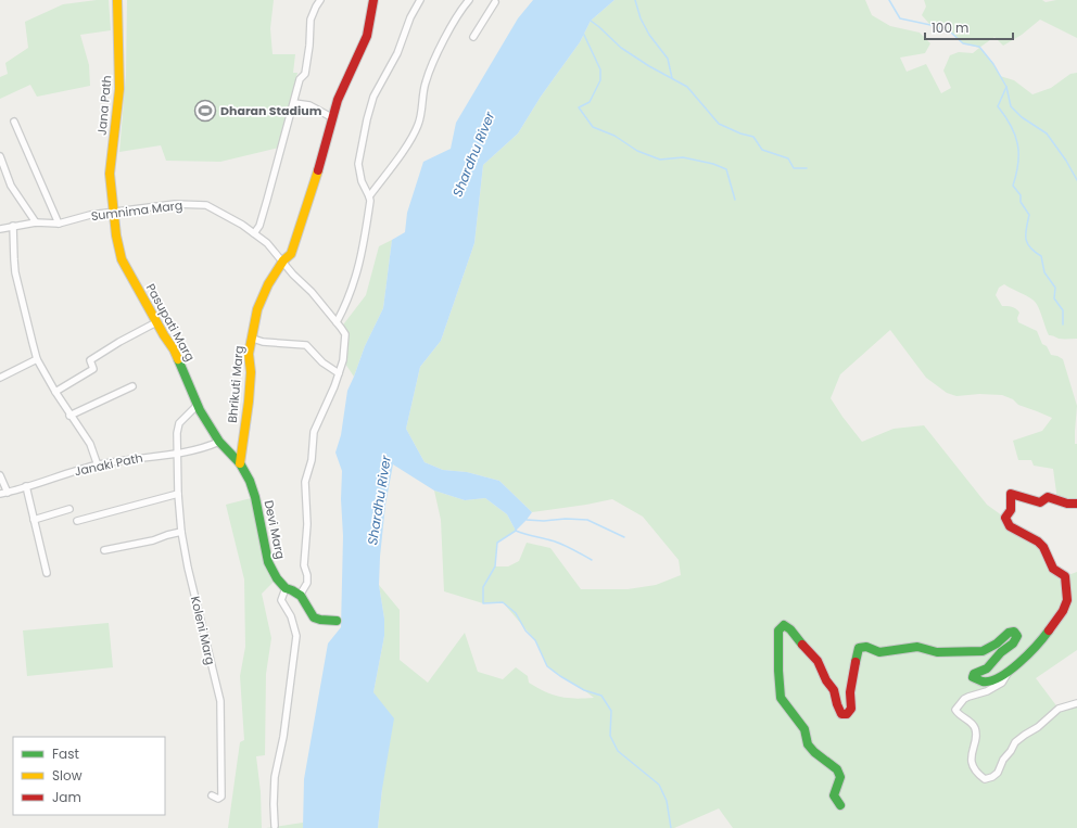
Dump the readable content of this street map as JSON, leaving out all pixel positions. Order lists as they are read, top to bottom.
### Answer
{
  "streets": {
    "street": [
      "Jana Path",
      "Sumnima Marg",
      "Pasupati Marg",
      "Bhrikuti Marg",
      "Janaki Path",
      "Devi Marg",
      "Koleni Marg"
    ]
  },
  "crossings": [
    ["Jana Path", "Sumnima Marg"],
    ["Jana Path", "Pasupati Marg"],
    ["Sumnima Marg", "Pasupati Marg"],
    ["Sumnima Marg", "Bhrikuti Marg"],
    ["Pasupati Marg", "Janaki Path"],
    ["Pasupati Marg", "Koleni Marg"],
    ["Bhrikuti Marg", "Devi Marg"],
    ["Janaki Path", "Koleni Marg"]
  ],
  "water": ["Shardhu River"],
  "places": {
    "sports": ["Dharan Stadium"]
  },
  "legend": ["Fast", "Slow", "Jam"],
  "scale_bar": "100 m"
}
